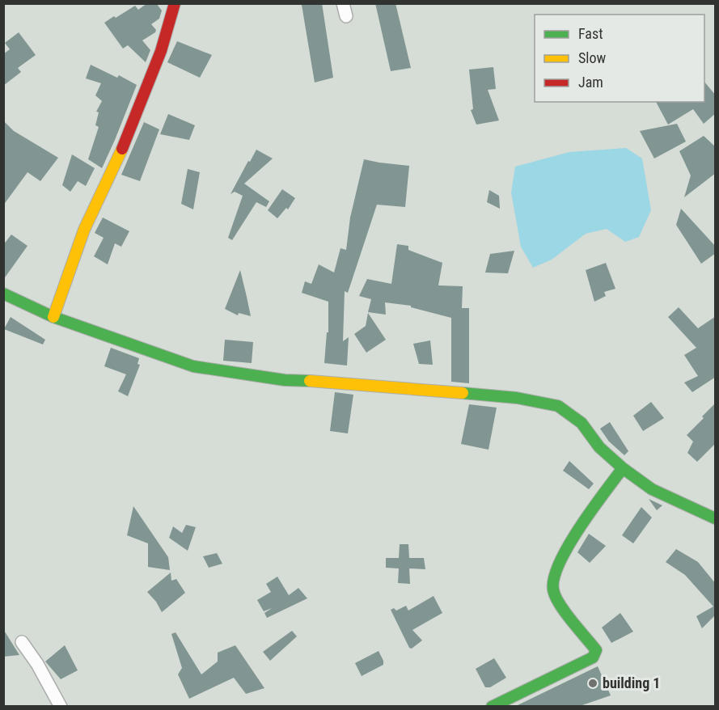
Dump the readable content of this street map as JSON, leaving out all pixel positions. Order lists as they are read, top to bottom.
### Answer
{
  "places": ["building 1"],
  "legend": ["Fast", "Slow", "Jam"]
}
